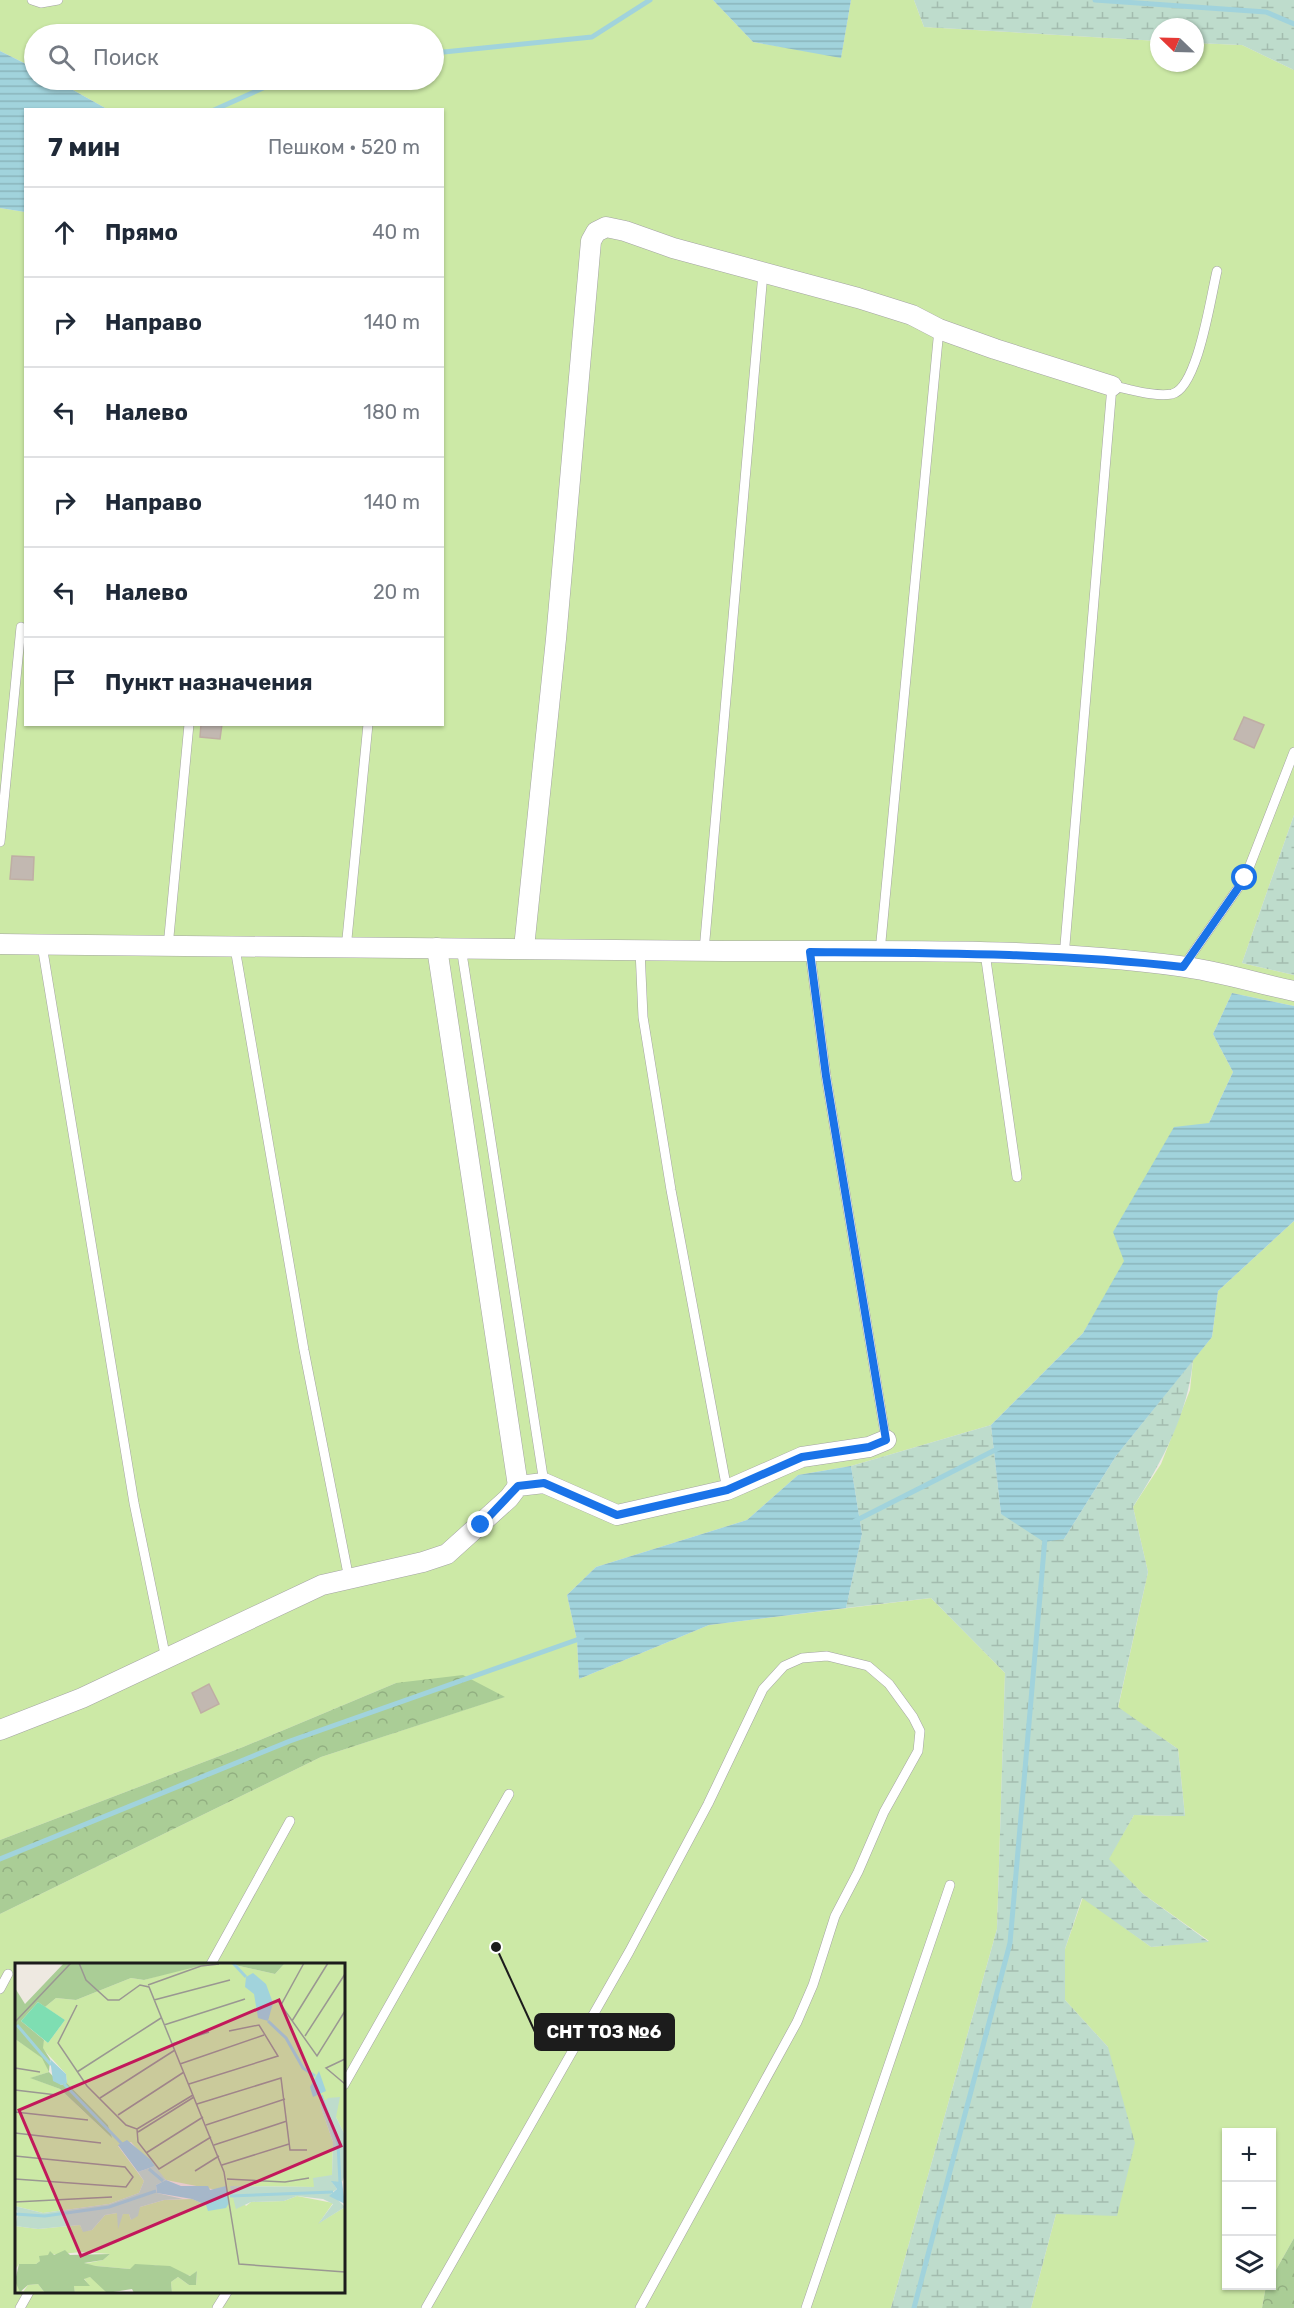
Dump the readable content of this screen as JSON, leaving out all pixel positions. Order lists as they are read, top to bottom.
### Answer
{
  "places": ["СНТ ТОЗ №6"],
  "north": "top left",
  "page": {
    "search": "Поиск",
    "heading": ["7 мин", "Пешком · 520 m"],
    "list": [
      ["Прямо", "40 m"],
      ["Направо", "140 m"],
      ["Налево", "180 m"],
      ["Направо", "140 m"],
      ["Налево", "20 m"],
      "Пункт назначения"
    ],
    "map_buttons": ["+", "−"]
  }
}
